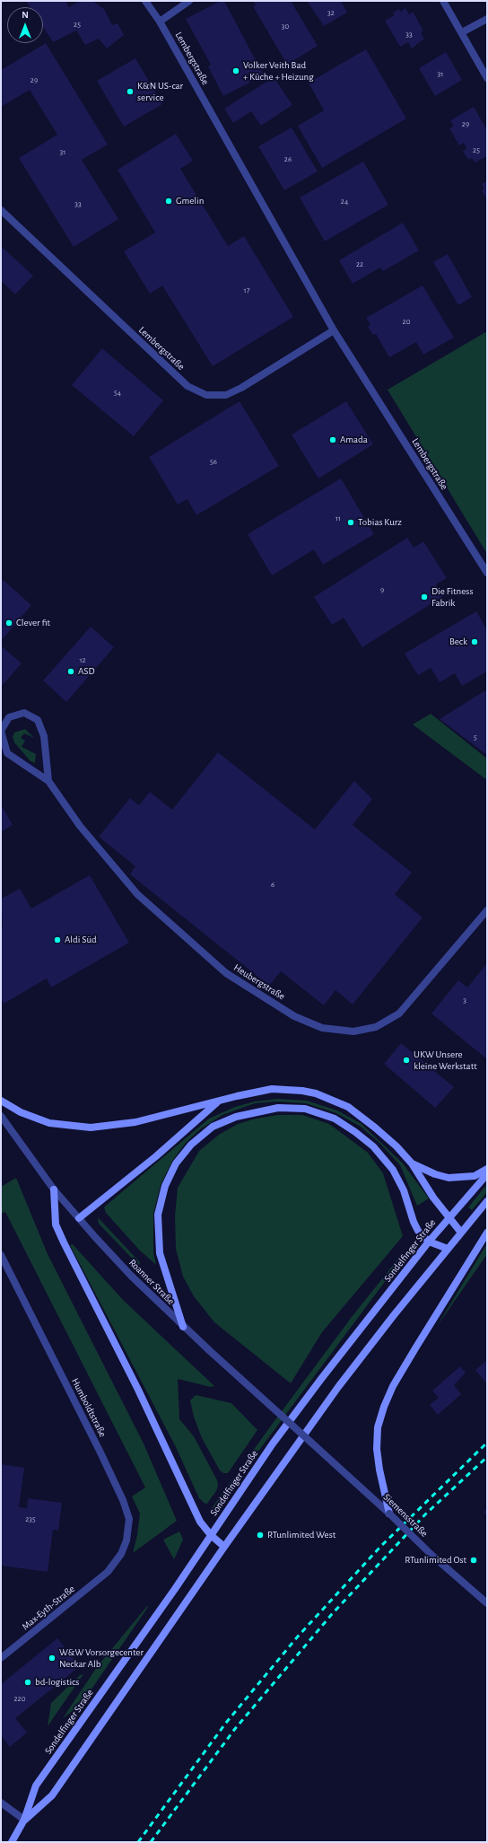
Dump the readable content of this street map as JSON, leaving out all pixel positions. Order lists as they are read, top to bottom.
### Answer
{
  "streets": {
    "main road": ["Sondelfinger Straße"],
    "street": [
      "Lembergstraße",
      "Heubergstraße",
      "Roanner Straße",
      "Humboldtstraße",
      "Siemensstraße",
      "Max-Eyth-Straße"
    ]
  },
  "crossings": [
    ["Roanner Straße", "Siemensstraße"],
    ["Humboldtstraße", "Max-Eyth-Straße"]
  ],
  "places": [
    "Volker Veith Bad + Küche + Heizung",
    "K&N US-car service",
    "Gmelin",
    "Amada",
    "Tobias Kurz",
    "Die Fitness Fabrik",
    "Clever fit",
    "Beck",
    "ASD",
    "Aldi Süd",
    "UKW Unsere kleine Werkstatt",
    "RTunlimited West",
    "RTunlimited Ost",
    "W&W Vorsorgecenter Neckar Alb",
    "bd-logistics"
  ],
  "house_numbers": [
    "32",
    "25",
    "30",
    "33",
    "31",
    "29",
    "29",
    "25",
    "31",
    "26",
    "24",
    "33",
    "22",
    "17",
    "20",
    "54",
    "56",
    "11",
    "9",
    "12",
    "5",
    "6",
    "3",
    "235",
    "220"
  ],
  "north": "top"
}
